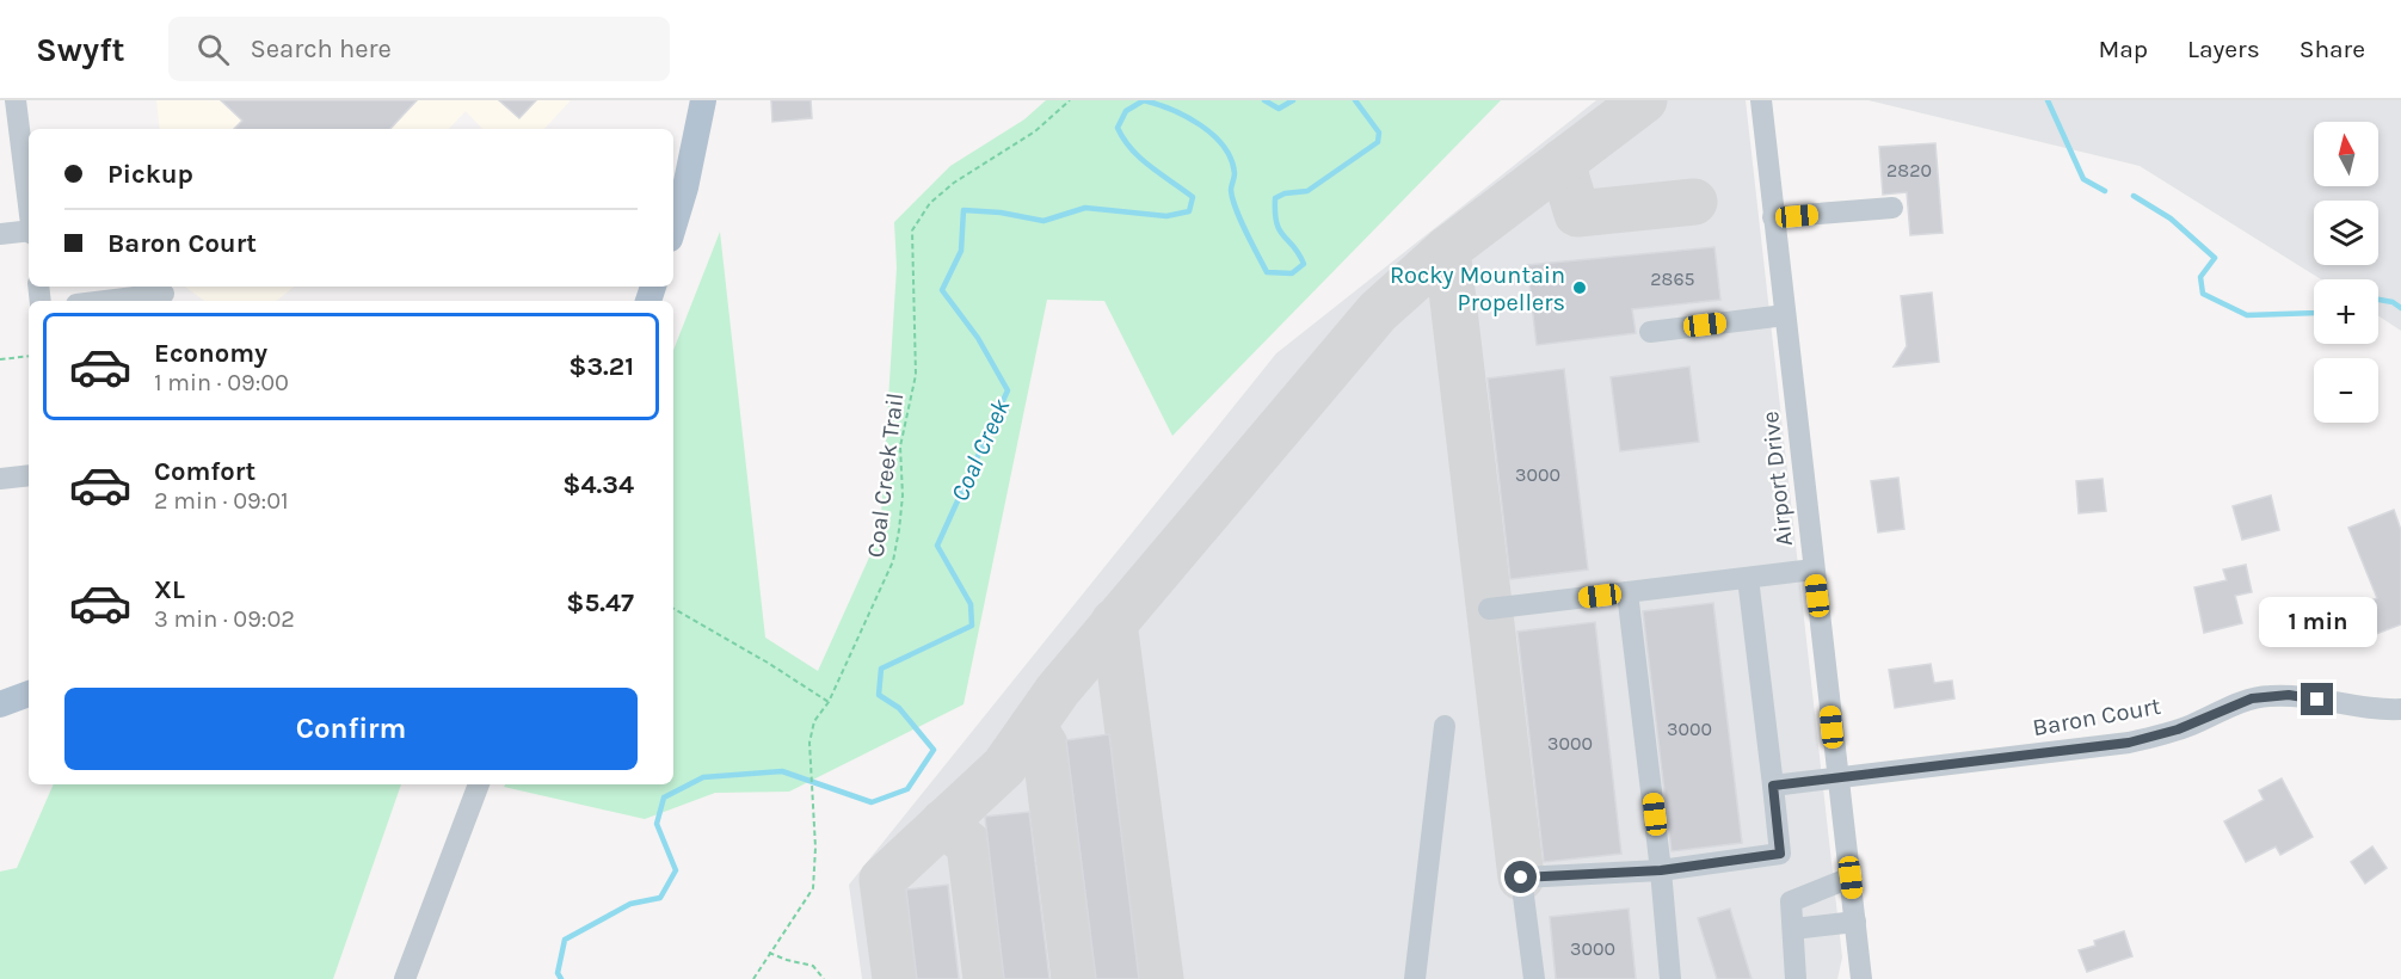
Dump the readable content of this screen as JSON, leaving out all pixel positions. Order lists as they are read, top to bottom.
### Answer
{
  "streets": {
    "street": ["Airport Drive", "Baron Court"],
    "path": ["Coal Creek Trail"]
  },
  "crossings": [
    ["Airport Drive", "Baron Court"]
  ],
  "water": ["Coal Creek"],
  "places": ["Rocky Mountain Propellers"],
  "house_numbers": [
    "2820",
    "2865",
    "3000",
    "3000",
    "3000",
    "3000"
  ],
  "north": "top",
  "page": {
    "header": "Swyft",
    "search": "Search here",
    "nav": ["Map", "Layers", "Share"],
    "map_buttons": ["+", "−"],
    "banner": ["Pickup", "Baron Court"],
    "list": [
      {
        "name": "Economy",
        "note": "1 min · 09:00",
        "value": "$3.21"
      },
      {
        "name": "Comfort",
        "note": "2 min · 09:01",
        "value": "$4.34"
      },
      {
        "name": "XL",
        "note": "3 min · 09:02",
        "value": "$5.47"
      }
    ],
    "bubble": "1 min",
    "buttons": "Confirm"
  }
}
